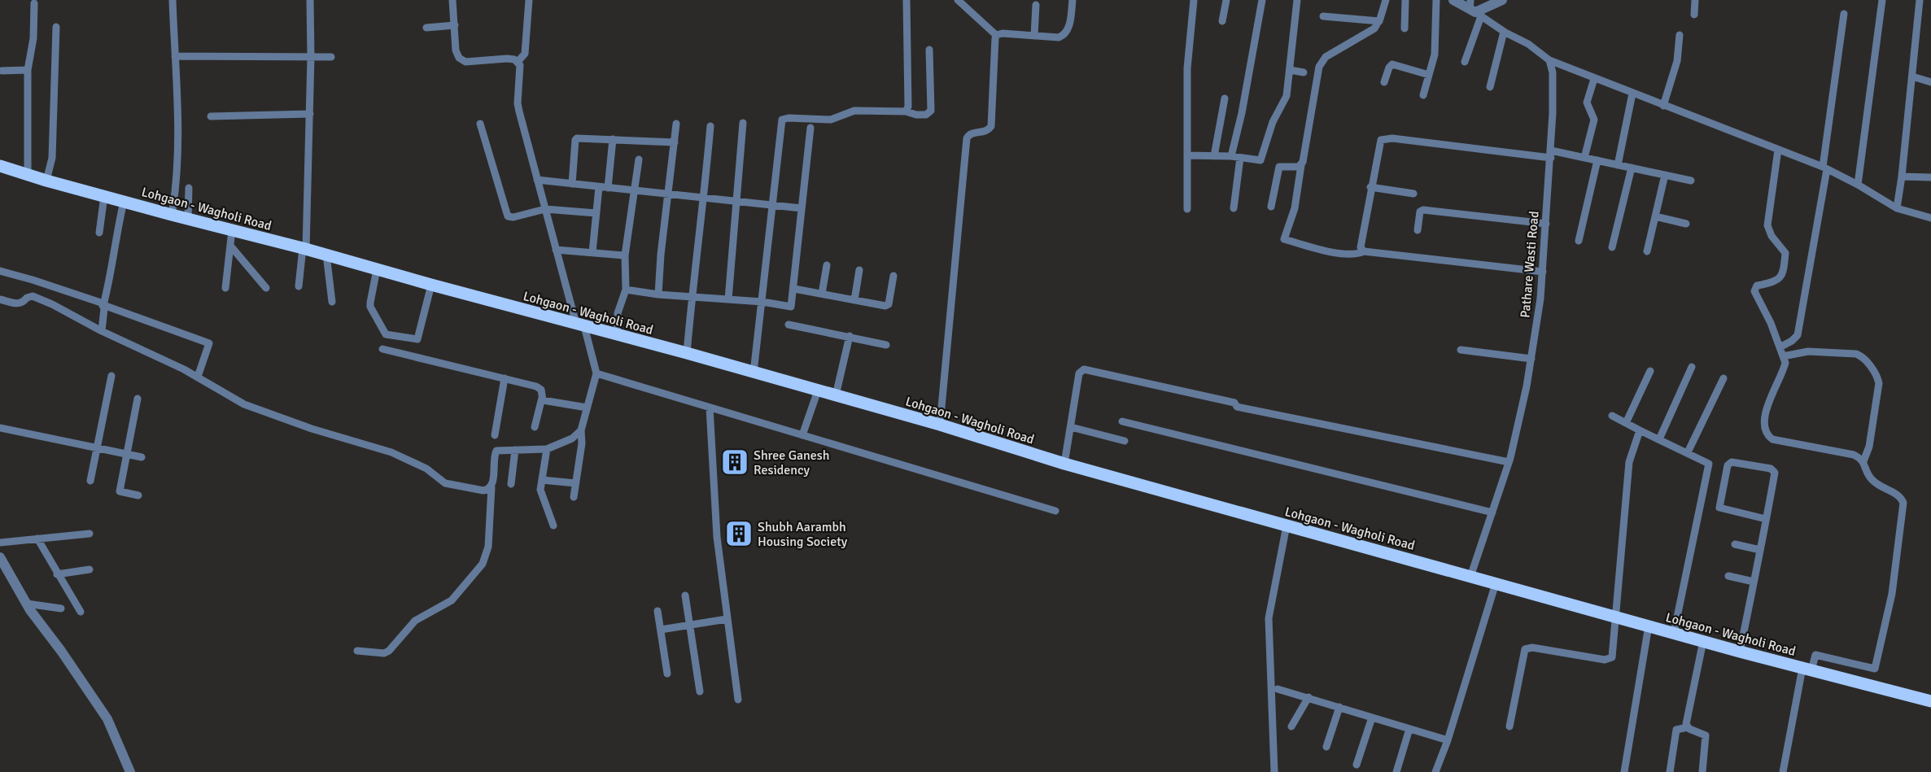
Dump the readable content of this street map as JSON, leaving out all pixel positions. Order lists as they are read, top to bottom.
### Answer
{
  "streets": {
    "main road": ["Lohgaon - Wagholi Road"],
    "street": ["Pathare Wasti Road"]
  },
  "crossings": [
    ["Lohgaon - Wagholi Road", "Pathare Wasti Road"]
  ],
  "places": {
    "building": ["Shree Ganesh Residency", "Shubh Aarambh Housing Society"]
  }
}
